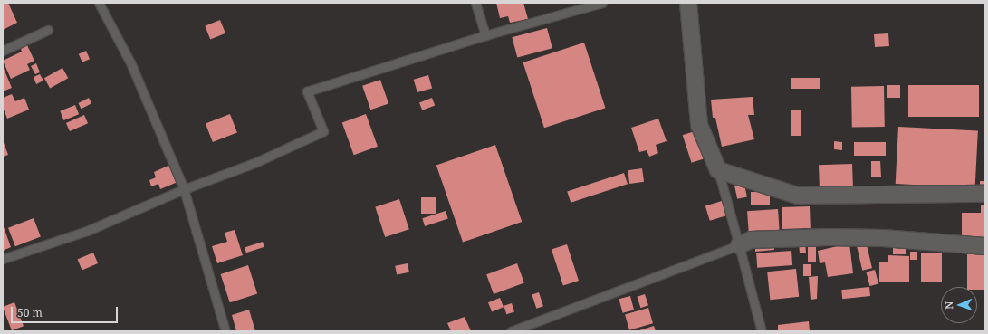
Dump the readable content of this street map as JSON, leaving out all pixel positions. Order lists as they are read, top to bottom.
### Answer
{
  "scale_bar": "50 m",
  "north": "left"
}
